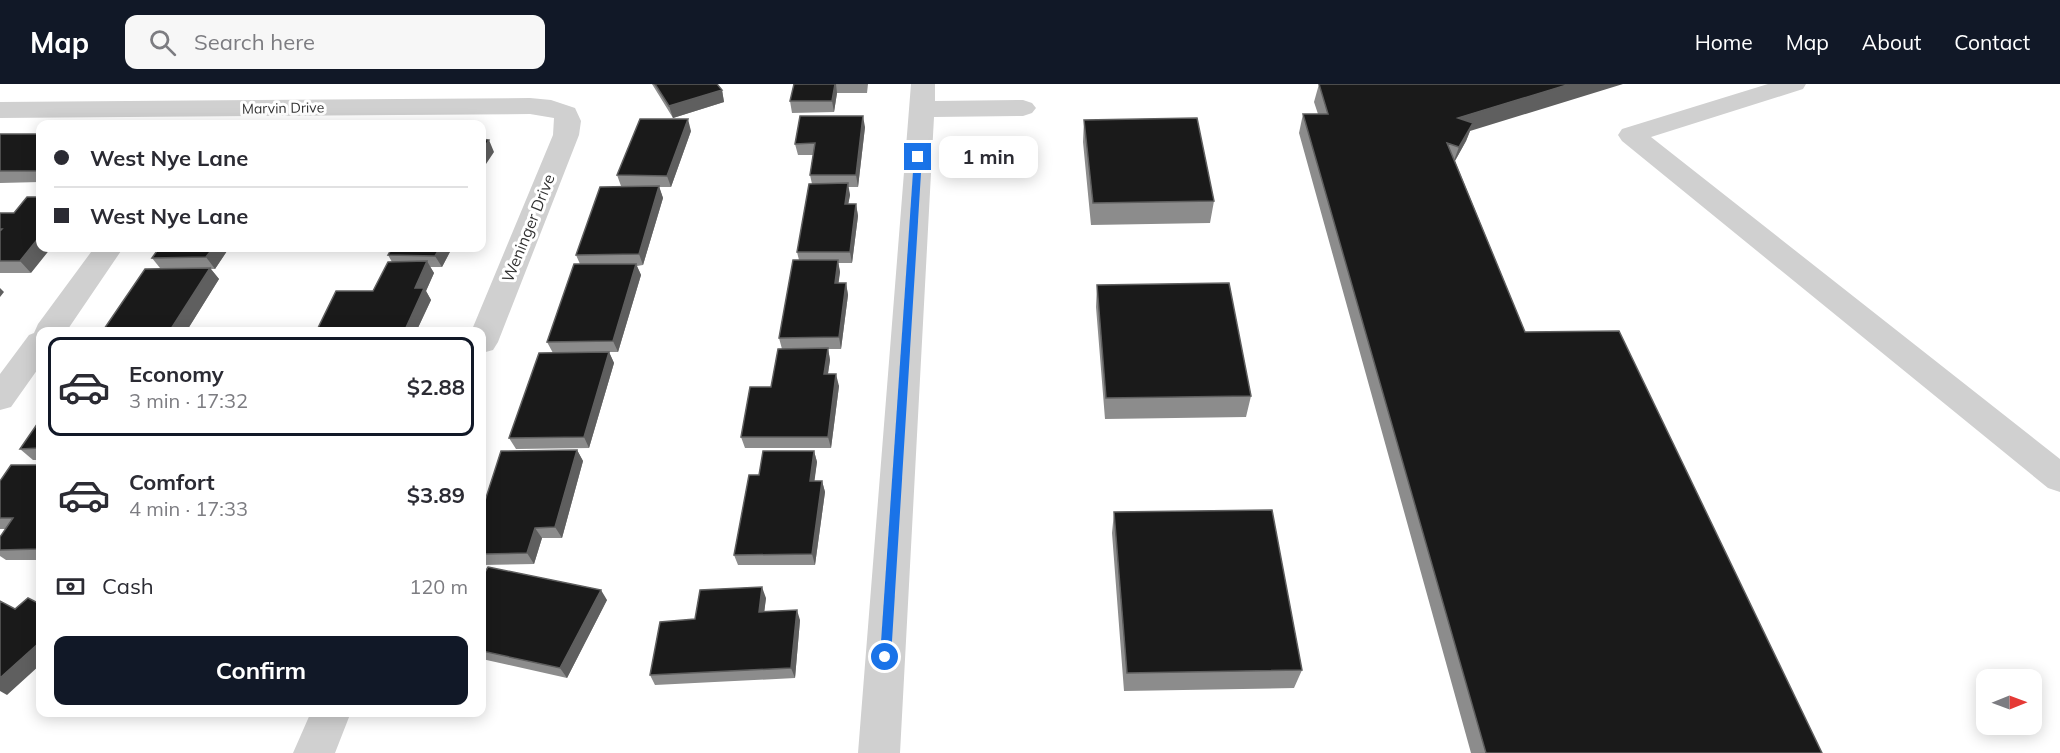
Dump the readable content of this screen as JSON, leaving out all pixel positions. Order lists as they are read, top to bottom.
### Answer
{
  "streets": {
    "street": ["Marvin Drive", "Weninger Drive"]
  },
  "crossings": [
    ["Marvin Drive", "Weninger Drive"]
  ],
  "north": "right",
  "page": {
    "header": "Map",
    "search": "Search here",
    "nav": [
      "Home",
      "Map",
      "About",
      "Contact"
    ],
    "banner": ["West Nye Lane", "West Nye Lane"],
    "bubble": "1 min",
    "list": [
      {
        "name": "Economy",
        "note": "3 min · 17:32",
        "value": "$2.88"
      },
      {
        "name": "Comfort",
        "note": "4 min · 17:33",
        "value": "$3.89"
      }
    ],
    "pay": ["Cash", "120 m"],
    "buttons": "Confirm"
  }
}
